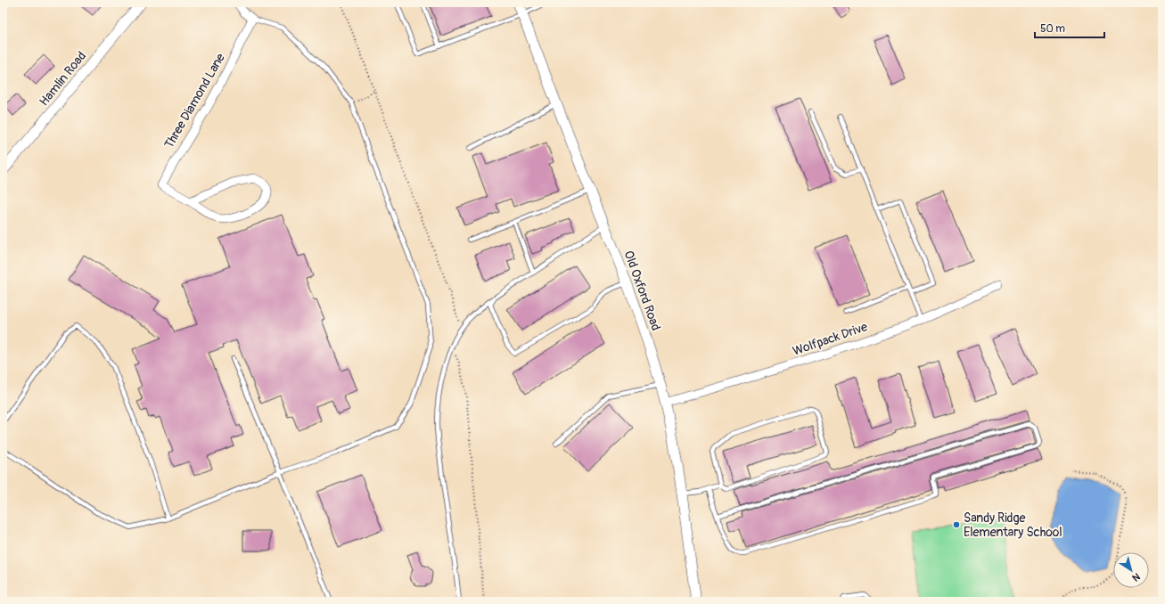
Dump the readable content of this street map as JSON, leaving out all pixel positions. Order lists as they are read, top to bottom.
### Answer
{
  "streets": {
    "street": [
      "Hamlin Road",
      "Three Diamond Lane",
      "Old Oxford Road",
      "Wolfpack Drive"
    ]
  },
  "crossings": [
    ["Old Oxford Road", "Wolfpack Drive"]
  ],
  "places": ["Sandy Ridge Elementary School"],
  "scale_bar": "50 m",
  "north": "bottom right"
}
